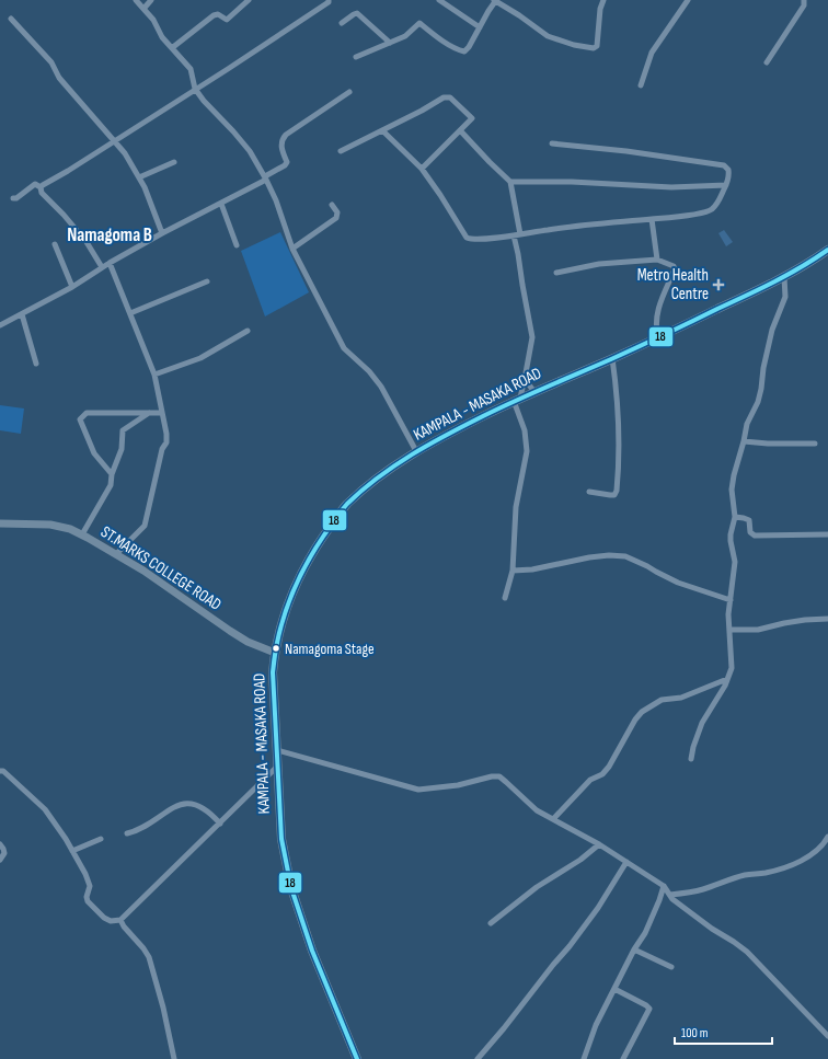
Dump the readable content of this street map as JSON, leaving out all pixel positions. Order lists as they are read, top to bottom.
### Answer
{
  "streets": {
    "main road": ["KAMPALA - MASAKA ROAD", "ST.MARKS COLLEGE ROAD"]
  },
  "crossings": [
    ["KAMPALA - MASAKA ROAD", "ST.MARKS COLLEGE ROAD"]
  ],
  "districts": ["Namagoma B"],
  "places": {
    "health": ["Metro Health Centre"],
    "other": ["Namagoma Stage"]
  },
  "lines": ["transit line 18"],
  "scale_bar": "100 m"
}
